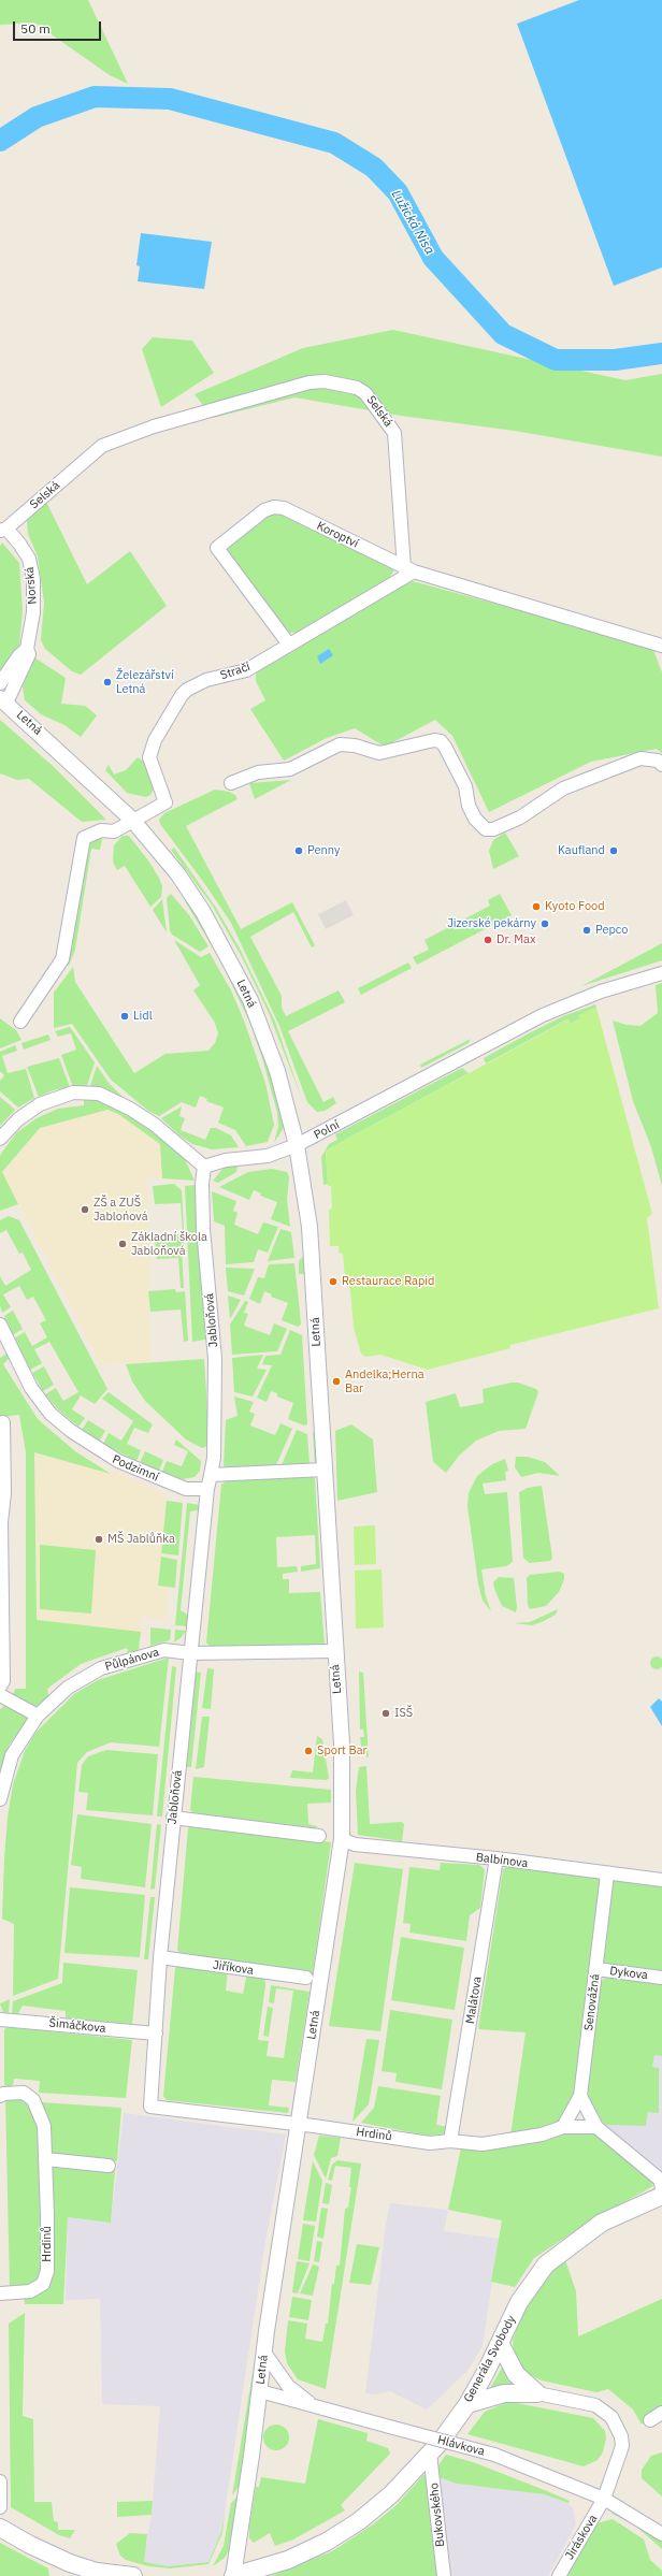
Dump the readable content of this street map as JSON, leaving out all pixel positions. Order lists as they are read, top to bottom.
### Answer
{
  "streets": {
    "main road": ["Generála Svobody"],
    "street": [
      "Selská",
      "Koroptví",
      "Norská",
      "Stračí",
      "Letná",
      "Polní",
      "Jabloňová",
      "Podzimní",
      "Půlpánova",
      "Balbínova",
      "Jiříkova",
      "Dykova",
      "Malátova",
      "Senovážná",
      "Šimáčkova",
      "Hrdinů",
      "Hlávkova",
      "Bukovského",
      "Jiráskova"
    ]
  },
  "crossings": [
    ["Selská", "Koroptví"],
    ["Selská", "Norská"],
    ["Selská", "Stračí"],
    ["Koroptví", "Stračí"],
    ["Norská", "Letná"],
    ["Stračí", "Letná"],
    ["Letná", "Polní"],
    ["Letná", "Půlpánova"],
    ["Letná", "Balbínova"],
    ["Letná", "Hrdinů"],
    ["Letná", "Generála Svobody"],
    ["Letná", "Hlávkova"],
    ["Polní", "Jabloňová"],
    ["Jabloňová", "Podzimní"],
    ["Jabloňová", "Půlpánova"],
    ["Jabloňová", "Jiříkova"],
    ["Jabloňová", "Šimáčkova"],
    ["Jabloňová", "Hrdinů"],
    ["Balbínova", "Malátova"],
    ["Balbínova", "Senovážná"],
    ["Dykova", "Senovážná"],
    ["Malátova", "Hrdinů"],
    ["Senovážná", "Hrdinů"],
    ["Generála Svobody", "Bukovského"],
    ["Hlávkova", "Jiráskova"]
  ],
  "water": ["Lužická Nisa"],
  "places": [
    "Železářství Letná",
    "Penny",
    "Kaufland",
    "Kyoto Food",
    "Jizerské pekárny",
    "Pepco",
    "Dr. Max",
    "Lidl",
    "ZŠ a ZUŠ Jablońová",
    "Základní škola Jabloňová",
    "Restaurace Rapid",
    "Andelka;Herna Bar",
    "MŠ Jablůňka",
    "ISŠ",
    "Sport Bar"
  ],
  "scale_bar": "50 m"
}
